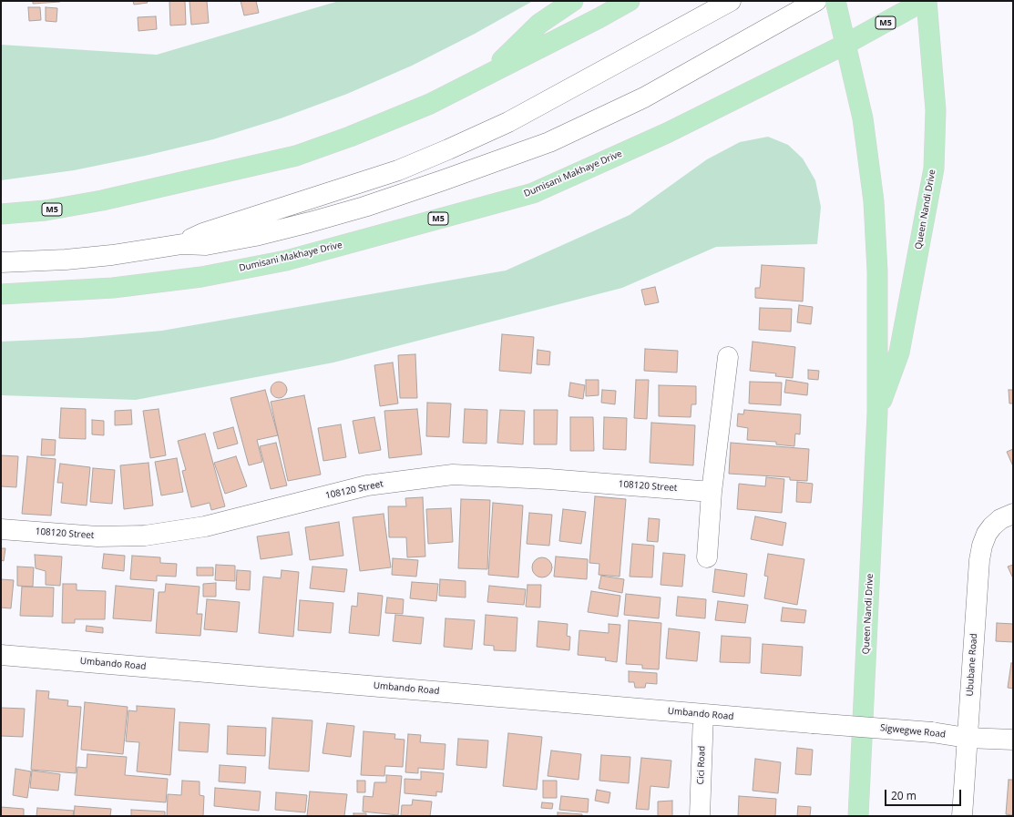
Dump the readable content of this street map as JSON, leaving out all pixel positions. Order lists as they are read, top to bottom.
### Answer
{
  "streets": {
    "main road": ["M5", "Dumisani Makhaye Drive", "Queen Nandi Drive"],
    "street": [
      "108120 Street",
      "Umbando Road",
      "Ububane Road",
      "Sigwegwe Road",
      "Cici Road"
    ]
  },
  "crossings": [
    ["Dumisani Makhaye Drive", "Queen Nandi Drive"],
    ["Umbando Road", "Sigwegwe Road"],
    ["Umbando Road", "Cici Road"],
    ["Ububane Road", "Sigwegwe Road"]
  ],
  "scale_bar": "20 m"
}
